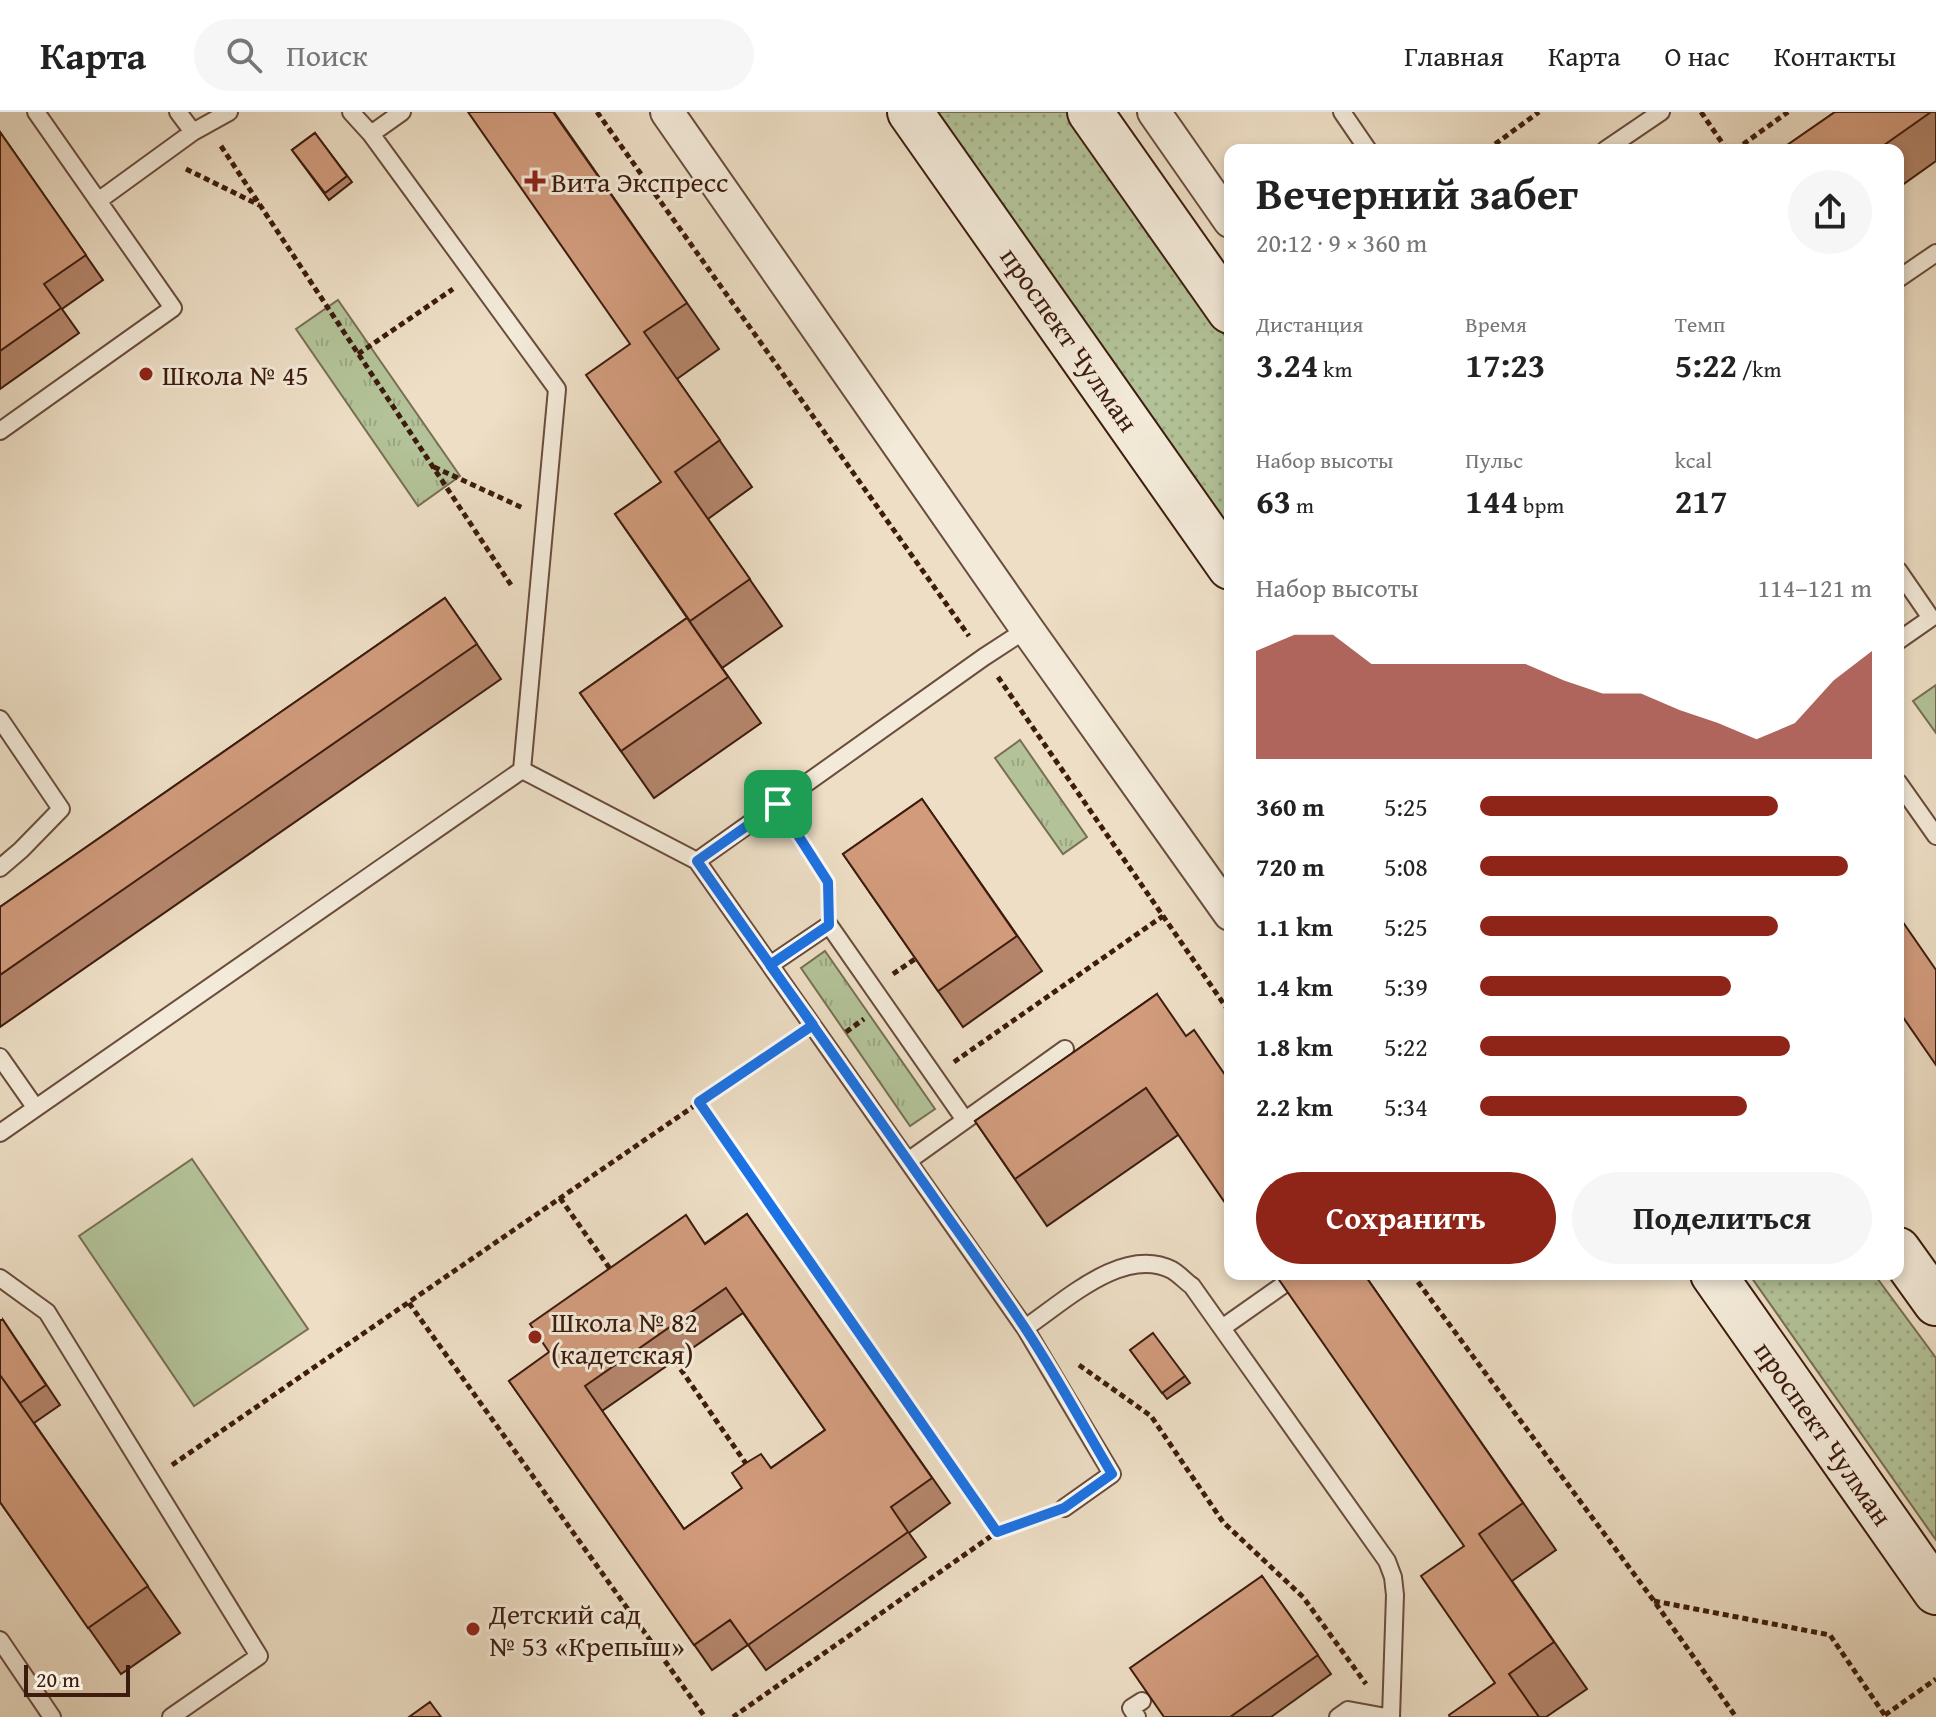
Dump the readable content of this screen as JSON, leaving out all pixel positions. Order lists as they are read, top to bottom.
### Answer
{
  "streets": {
    "main road": ["проспект Чулман"]
  },
  "places": {
    "health": ["Вита Экспресс"],
    "other": ["Школа № 45", "Школа № 82 (кадетская)", "Детский сад № 53 «Крепыш»"]
  },
  "scale_bar": "20 m",
  "page": {
    "header": "Карта",
    "search": "Поиск",
    "nav": [
      "Главная",
      "Карта",
      "О нас",
      "Контакты"
    ],
    "heading": ["Вечерний забег", "20:12 · 9 × 360 m"],
    "stats": [
      ["Дистанция", "3.24 km"],
      ["Время", "17:23"],
      ["Темп", "5:22 /km"],
      ["Набор высоты", "63 m"],
      ["Пульс", "144 bpm"],
      ["kcal", "217"]
    ],
    "chart": ["Набор высоты", "114–121 m"],
    "list": [
      {
        "name": "360 m",
        "note": "5:25"
      },
      {
        "name": "720 m",
        "note": "5:08"
      },
      {
        "name": "1.1 km",
        "note": "5:25"
      },
      {
        "name": "1.4 km",
        "note": "5:39"
      },
      {
        "name": "1.8 km",
        "note": "5:22"
      },
      {
        "name": "2.2 km",
        "note": "5:34"
      }
    ],
    "buttons": ["Сохранить", "Поделиться"],
    "scale": "20 m"
  }
}
